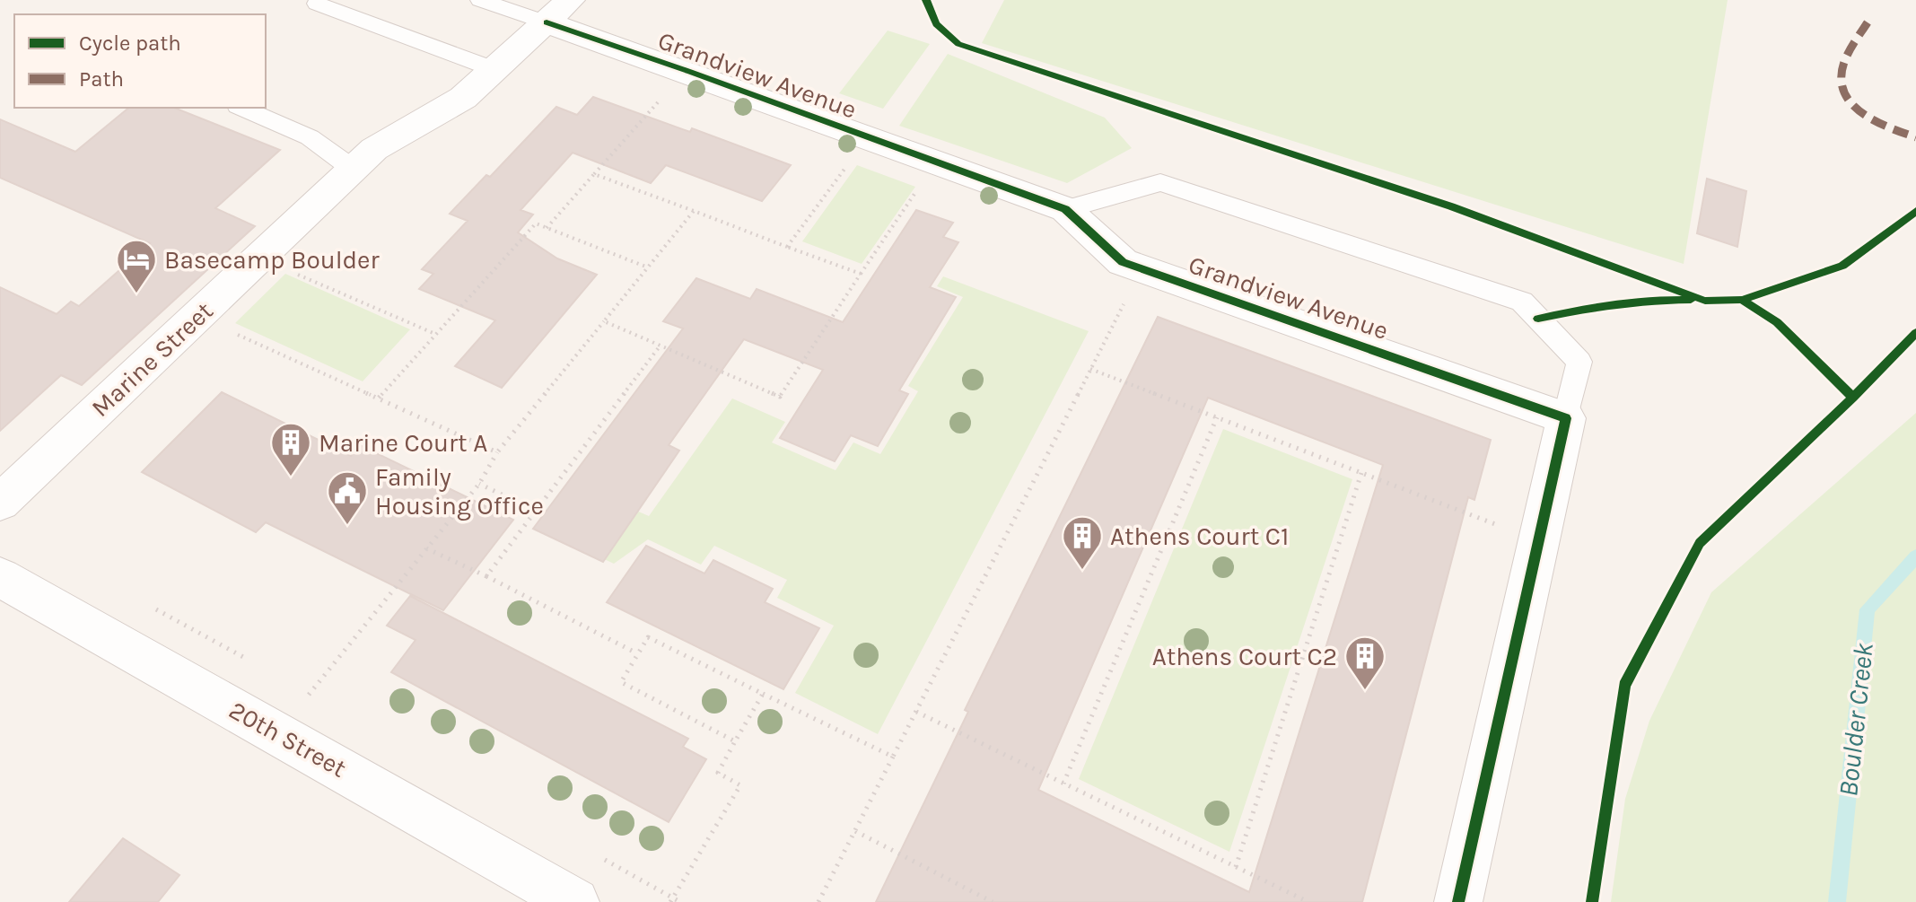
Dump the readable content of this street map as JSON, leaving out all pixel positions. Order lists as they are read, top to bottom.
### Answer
{
  "streets": {
    "street": ["Grandview Avenue", "Marine Street", "20th Street"]
  },
  "crossings": [
    ["Grandview Avenue", "Marine Street"]
  ],
  "water": ["Boulder Creek"],
  "places": {
    "hotel": ["Basecamp Boulder"],
    "building": ["Marine Court A", "Athens Court C1", "Athens Court C2"],
    "public building": ["Family Housing Office"]
  },
  "legend": ["Cycle path", "Path"]
}
